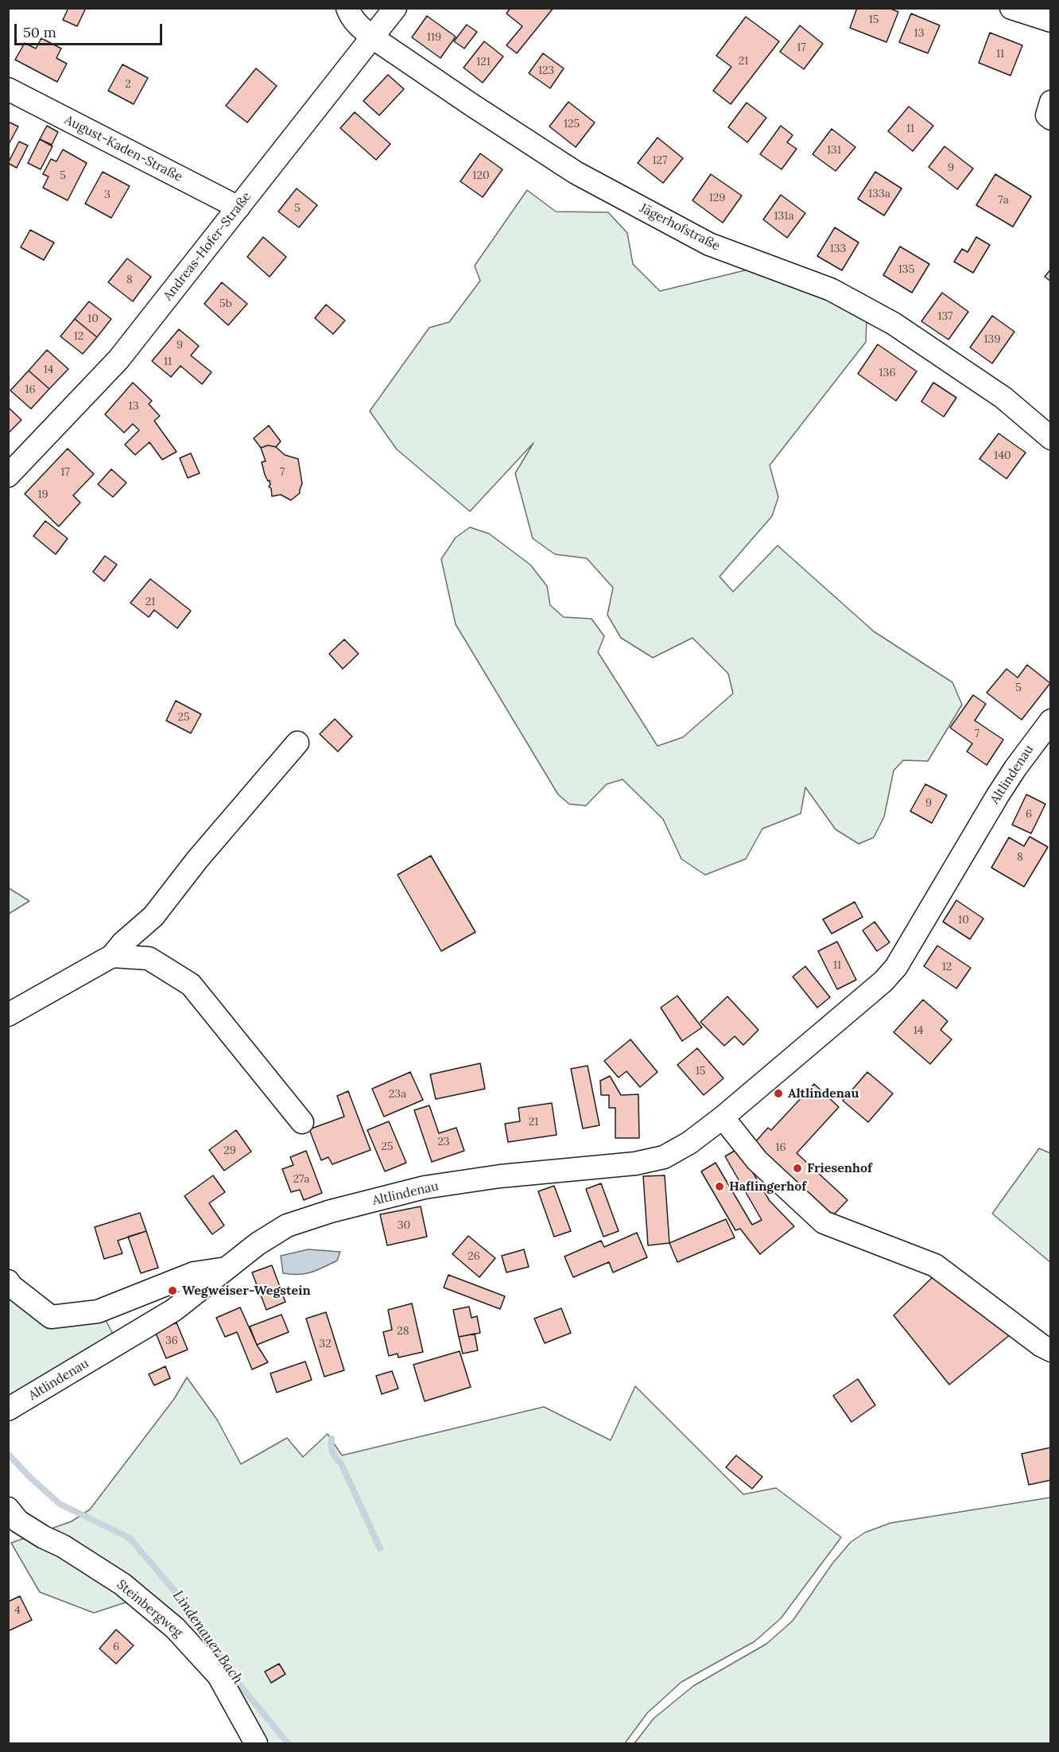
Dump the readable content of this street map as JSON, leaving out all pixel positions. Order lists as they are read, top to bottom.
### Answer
{
  "streets": {
    "street": [
      "August-Kaden-Straße",
      "Jägerhofstraße",
      "Andreas-Hofer-Straße",
      "Altlindenau",
      "Steinbergweg"
    ]
  },
  "crossings": [
    ["August-Kaden-Straße", "Andreas-Hofer-Straße"],
    ["Jägerhofstraße", "Andreas-Hofer-Straße"]
  ],
  "water": ["Lindenauer Bach"],
  "places": [
    "Altlindenau",
    "Friesenhof",
    "Haflingerhof",
    "Wegweiser-Wegstein"
  ],
  "house_numbers": [
    "15",
    "13",
    "119",
    "17",
    "11",
    "21",
    "121",
    "123",
    "2",
    "125",
    "11",
    "131",
    "127",
    "9",
    "5",
    "120",
    "133a",
    "3",
    "129",
    "7a",
    "5",
    "131a",
    "133",
    "135",
    "8",
    "5b",
    "137",
    "10",
    "12",
    "139",
    "9",
    "11",
    "14",
    "136",
    "16",
    "13",
    "140",
    "17",
    "7",
    "19",
    "21",
    "5",
    "25",
    "7",
    "9",
    "6",
    "8",
    "10",
    "11",
    "12",
    "14",
    "15",
    "23a",
    "21",
    "23",
    "25",
    "16",
    "29",
    "27a",
    "30",
    "26",
    "28",
    "36",
    "32",
    "4",
    "6"
  ],
  "scale_bar": "50 m"
}
